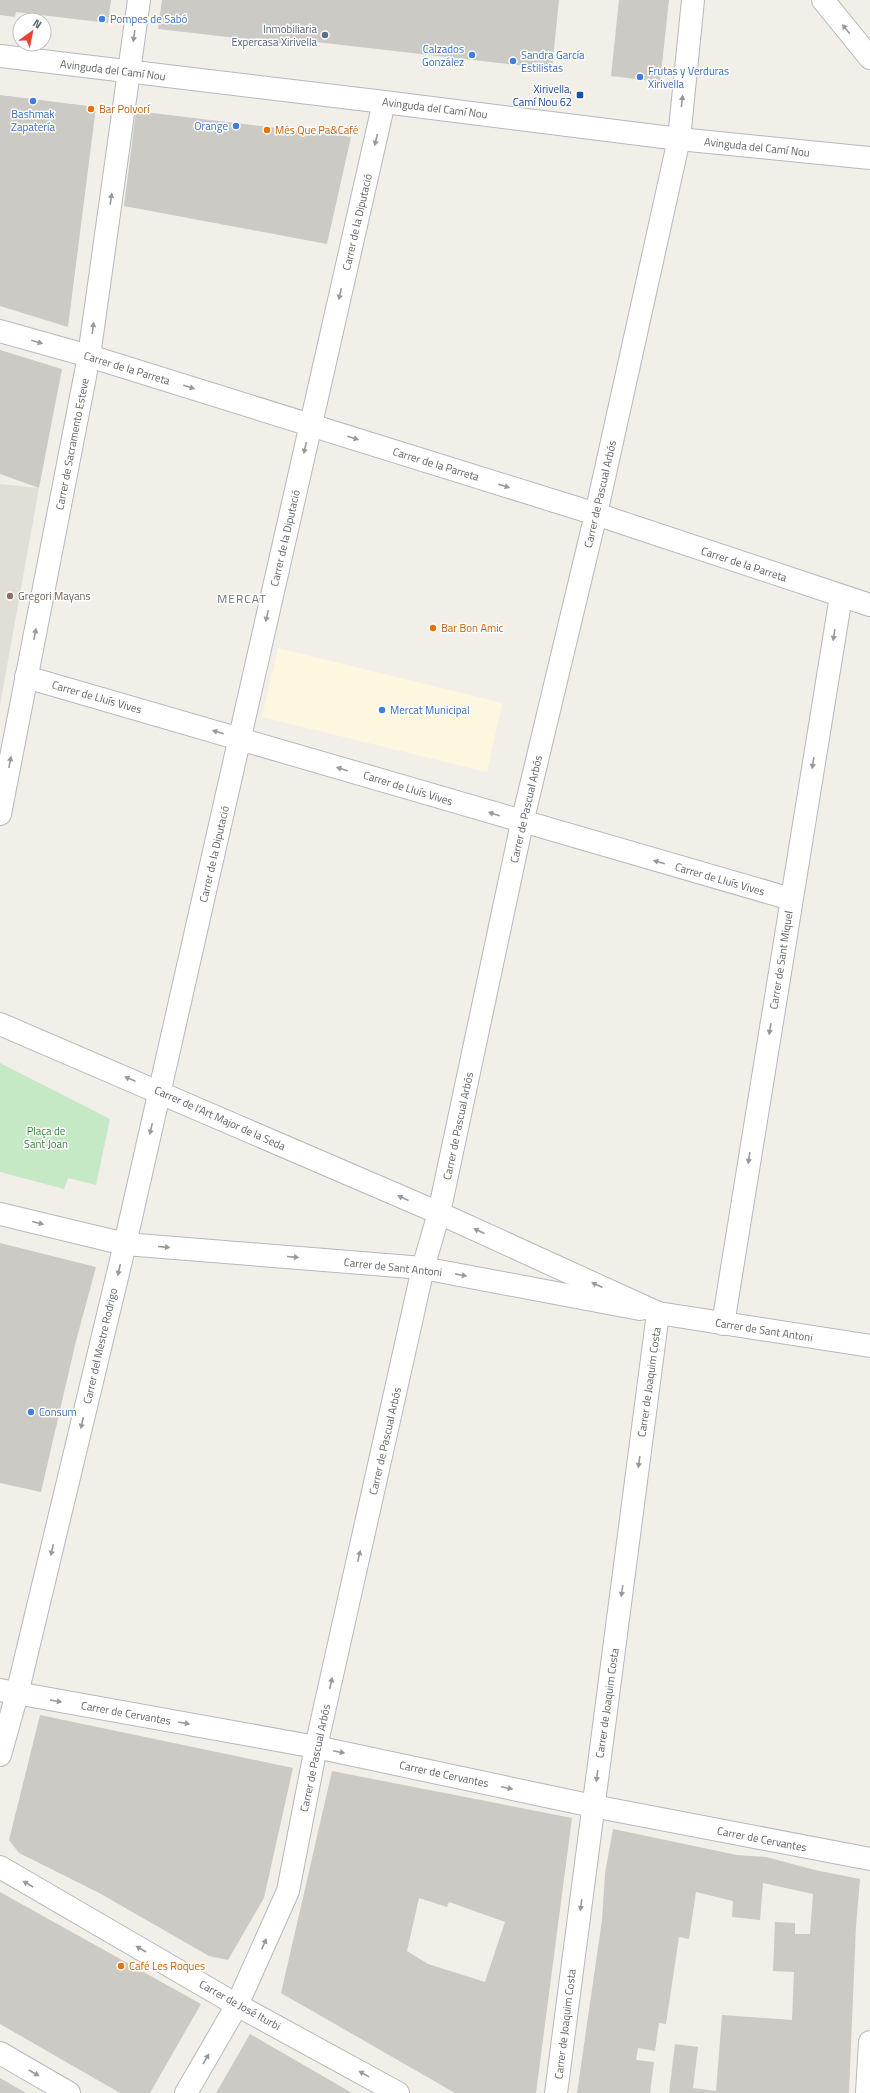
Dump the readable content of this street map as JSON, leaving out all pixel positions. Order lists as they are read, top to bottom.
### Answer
{
  "streets": {
    "street": [
      "Avinguda del Camí Nou",
      "Carrer de la Diputació",
      "Carrer de la Parreta",
      "Carrer de Sacramento Esteve",
      "Carrer de Pascual Arbós",
      "Carrer de Lluís Vives",
      "Carrer de Sant Miquel",
      "Carrer de l'Art Major de la Seda",
      "Carrer de Sant Antoni",
      "Carrer del Mestre Rodrigo",
      "Carrer de Joaquim Costa",
      "Carrer de Cervantes",
      "Carrer de José Iturbi"
    ]
  },
  "crossings": [
    ["Avinguda del Camí Nou", "Carrer de la Diputació"],
    ["Avinguda del Camí Nou", "Carrer de Sacramento Esteve"],
    ["Avinguda del Camí Nou", "Carrer de Pascual Arbós"],
    ["Carrer de la Diputació", "Carrer de la Parreta"],
    ["Carrer de la Diputació", "Carrer de Lluís Vives"],
    ["Carrer de la Diputació", "Carrer de l'Art Major de la Seda"],
    ["Carrer de la Diputació", "Carrer del Mestre Rodrigo"],
    ["Carrer de la Parreta", "Carrer de Sacramento Esteve"],
    ["Carrer de la Parreta", "Carrer de Pascual Arbós"],
    ["Carrer de la Parreta", "Carrer de Sant Miquel"],
    ["Carrer de Sacramento Esteve", "Carrer de Lluís Vives"],
    ["Carrer de Pascual Arbós", "Carrer de Lluís Vives"],
    ["Carrer de Pascual Arbós", "Carrer de l'Art Major de la Seda"],
    ["Carrer de Pascual Arbós", "Carrer de Sant Antoni"],
    ["Carrer de Pascual Arbós", "Carrer de Cervantes"],
    ["Carrer de Pascual Arbós", "Carrer de José Iturbi"],
    ["Carrer de Lluís Vives", "Carrer de Sant Miquel"],
    ["Carrer de Sant Miquel", "Carrer de Sant Antoni"],
    ["Carrer de l'Art Major de la Seda", "Carrer de Sant Antoni"],
    ["Carrer de l'Art Major de la Seda", "Carrer del Mestre Rodrigo"],
    ["Carrer de Sant Antoni", "Carrer del Mestre Rodrigo"],
    ["Carrer de Sant Antoni", "Carrer de Joaquim Costa"],
    ["Carrer del Mestre Rodrigo", "Carrer de Cervantes"],
    ["Carrer de Joaquim Costa", "Carrer de Cervantes"]
  ],
  "one_way": [
    "Carrer de la Diputació",
    "Carrer de la Parreta",
    "Carrer de Sacramento Esteve",
    "Carrer de Pascual Arbós",
    "Carrer de Lluís Vives",
    "Carrer de Sant Miquel",
    "Carrer de l'Art Major de la Seda",
    "Carrer del Mestre Rodrigo",
    "Carrer de Joaquim Costa",
    "Carrer de Cervantes",
    "Carrer de José Iturbi"
  ],
  "districts": ["MERCAT"],
  "parks": ["Plaça de Sant Joan"],
  "places": {
    "other": [
      "Pompes de Sabó",
      "Inmobiliaria Expercasa Xirivella",
      "Calzados González",
      "Sandra García Estilistas",
      "Frutas y Verduras Xirivella",
      "Bashmak Zapatería",
      "Bar Polvorí",
      "Orange",
      "Més Que Pa&Café",
      "Gregori Mayans",
      "Bar Bon Amic",
      "Mercat Municipal",
      "Consum",
      "Café Les Roques"
    ],
    "transit": ["Xirivella, Camí Nou 62"]
  },
  "north": "top right"
}
